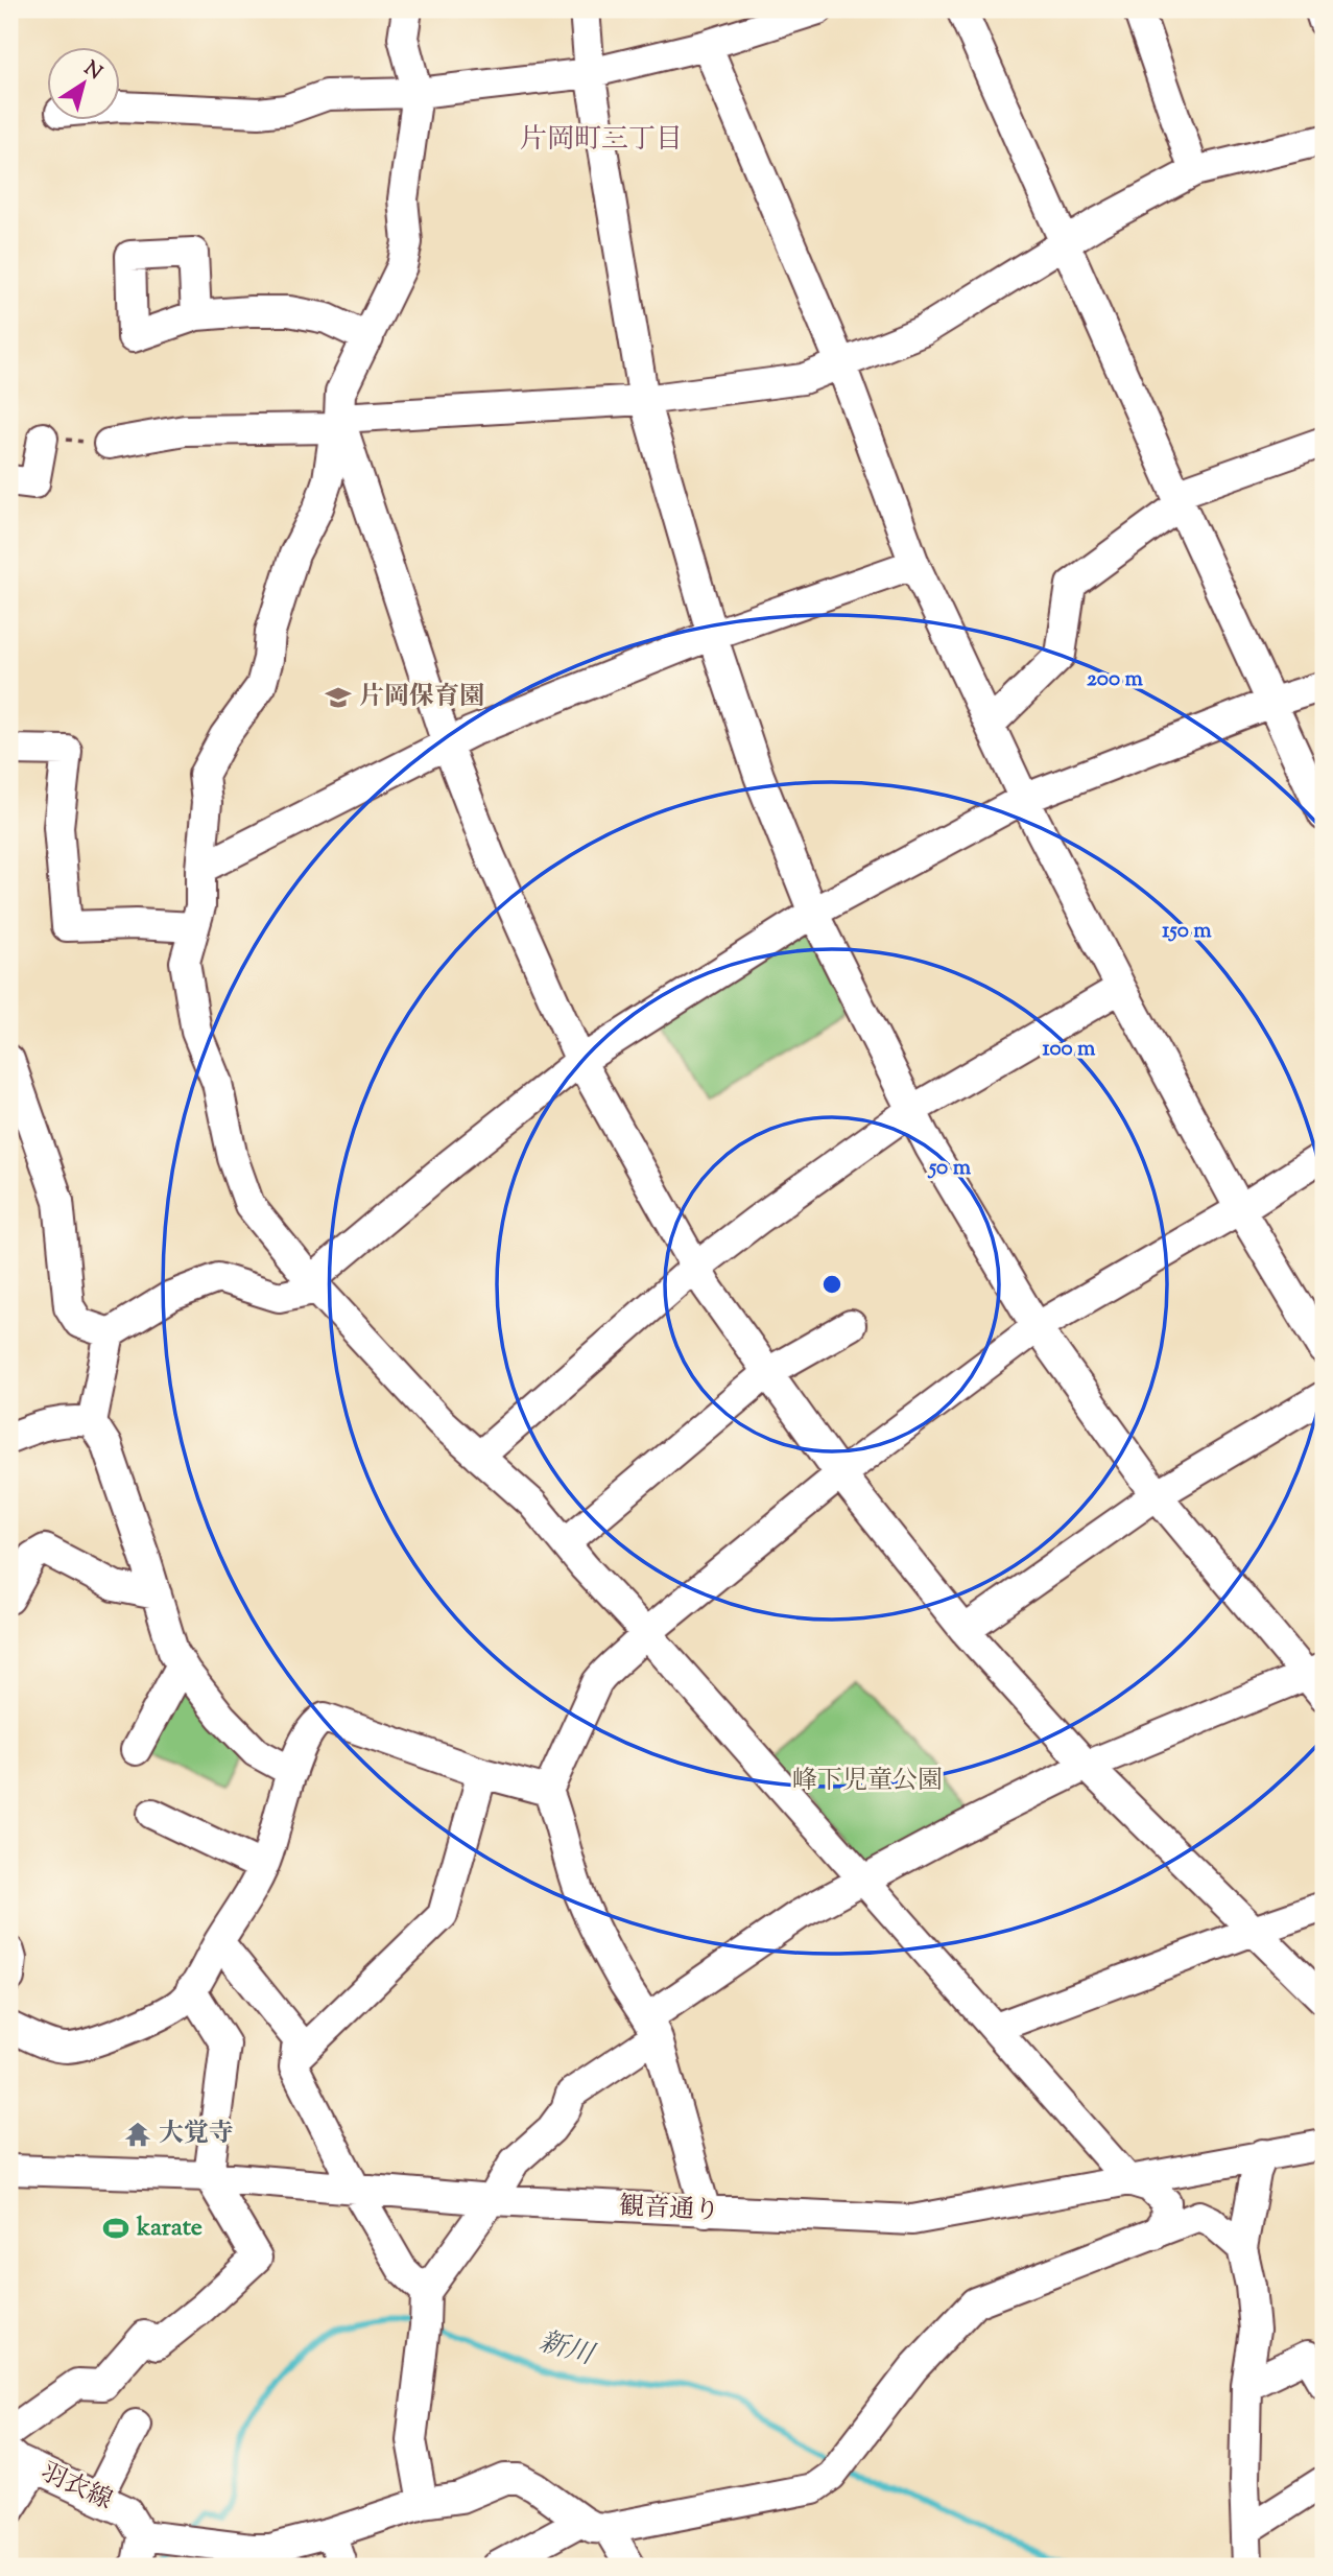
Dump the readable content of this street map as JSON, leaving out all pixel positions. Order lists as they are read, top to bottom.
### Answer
{
  "streets": {
    "street": ["観音通り", "羽衣線"]
  },
  "districts": ["片岡町三丁目"],
  "water": ["新川"],
  "parks": ["峰下児童公園"],
  "places": {
    "school or university": ["片岡保育園"],
    "temple": ["大覚寺"],
    "sports": ["karate"]
  },
  "north": "top right",
  "rings": [
    "200 m",
    "150 m",
    "100 m",
    "50 m"
  ]
}
